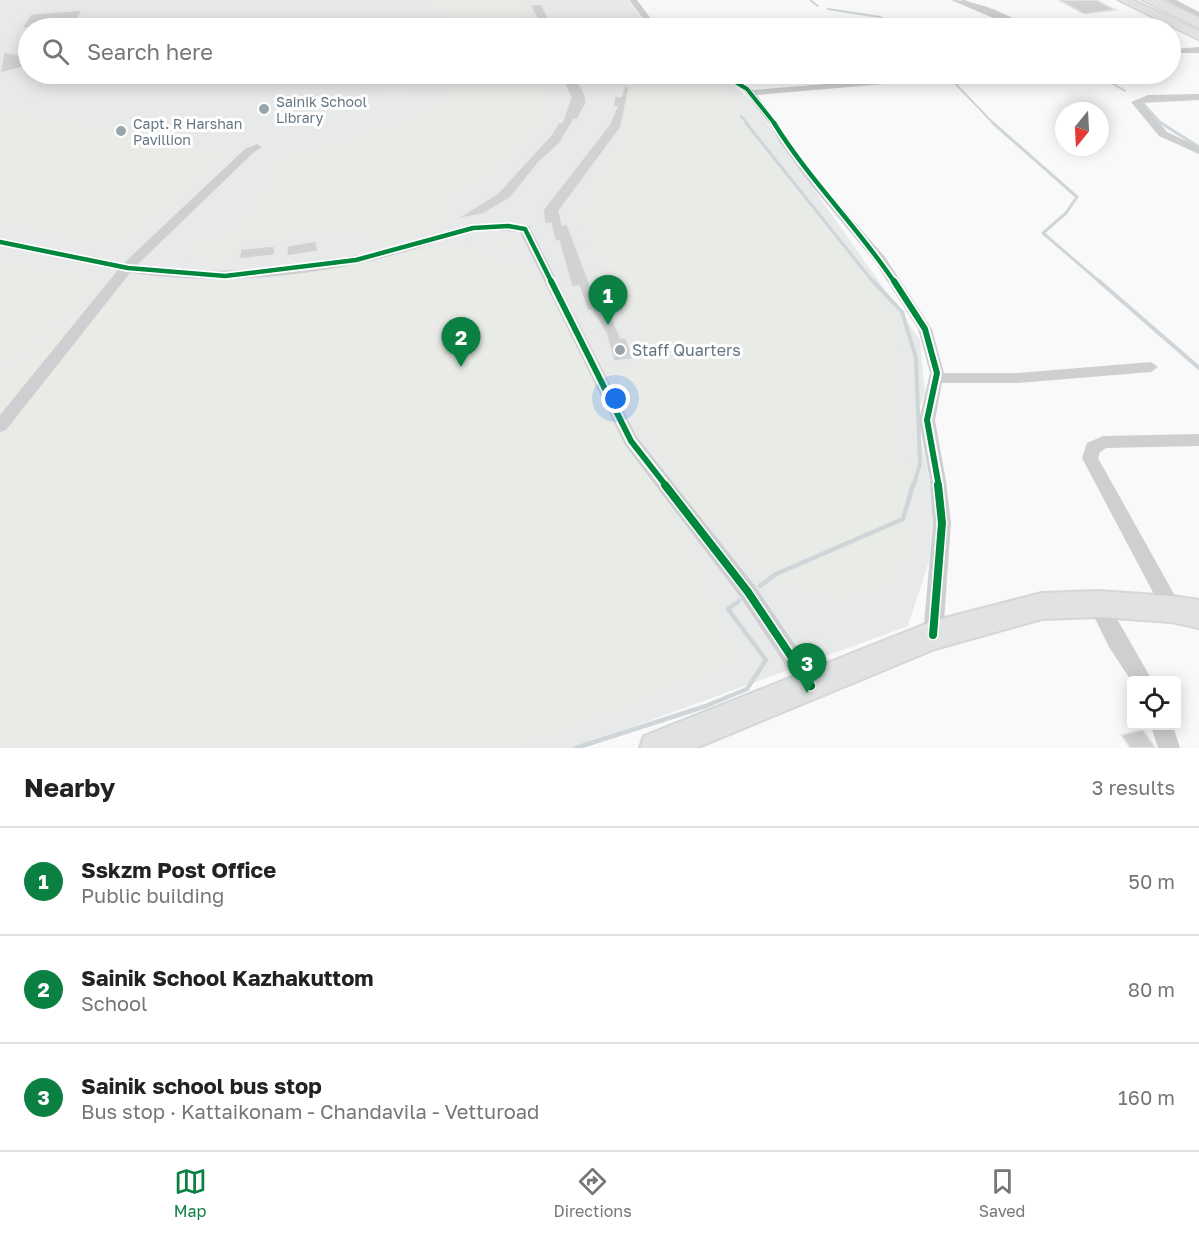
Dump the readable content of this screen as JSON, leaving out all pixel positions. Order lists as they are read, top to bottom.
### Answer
{
  "places": ["Sainik School Library", "Capt. R Harshan Pavillion", "Staff Quarters"],
  "north": "bottom",
  "page": {
    "search": "Search here",
    "pins": ["1", "2", "3"],
    "heading": ["Nearby", "3 results"],
    "list": [
      {
        "mark": "1",
        "name": "Sskzm Post Office",
        "note": "Public building",
        "value": "50 m"
      },
      {
        "mark": "2",
        "name": "Sainik School Kazhakuttom",
        "note": "School",
        "value": "80 m"
      },
      {
        "mark": "3",
        "name": "Sainik school bus stop",
        "note": "Bus stop · Kattaikonam - Chandavila - Vetturoad",
        "value": "160 m"
      }
    ],
    "nav": ["Map", "Directions", "Saved"]
  }
}
